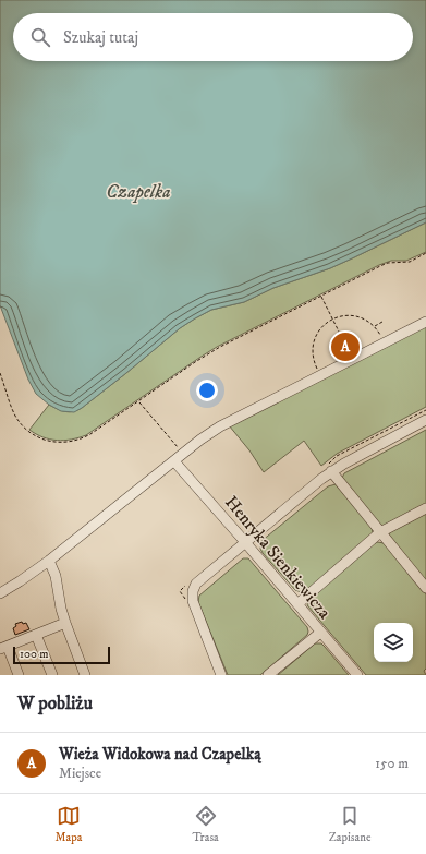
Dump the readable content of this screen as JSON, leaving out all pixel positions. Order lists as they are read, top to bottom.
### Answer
{
  "streets": {
    "street": ["Henryka Sienkiewicza"]
  },
  "water": ["Czapelka"],
  "scale_bar": "100 m",
  "page": {
    "search": "Szukaj tutaj",
    "pins": "A",
    "scale": "100 m",
    "heading": "W pobliżu",
    "list": [
      {
        "mark": "A",
        "name": "Wieża Widokowa nad Czapelką",
        "note": "Miejsce",
        "value": "150 m"
      }
    ],
    "nav": ["Mapa", "Trasa", "Zapisane"]
  }
}
